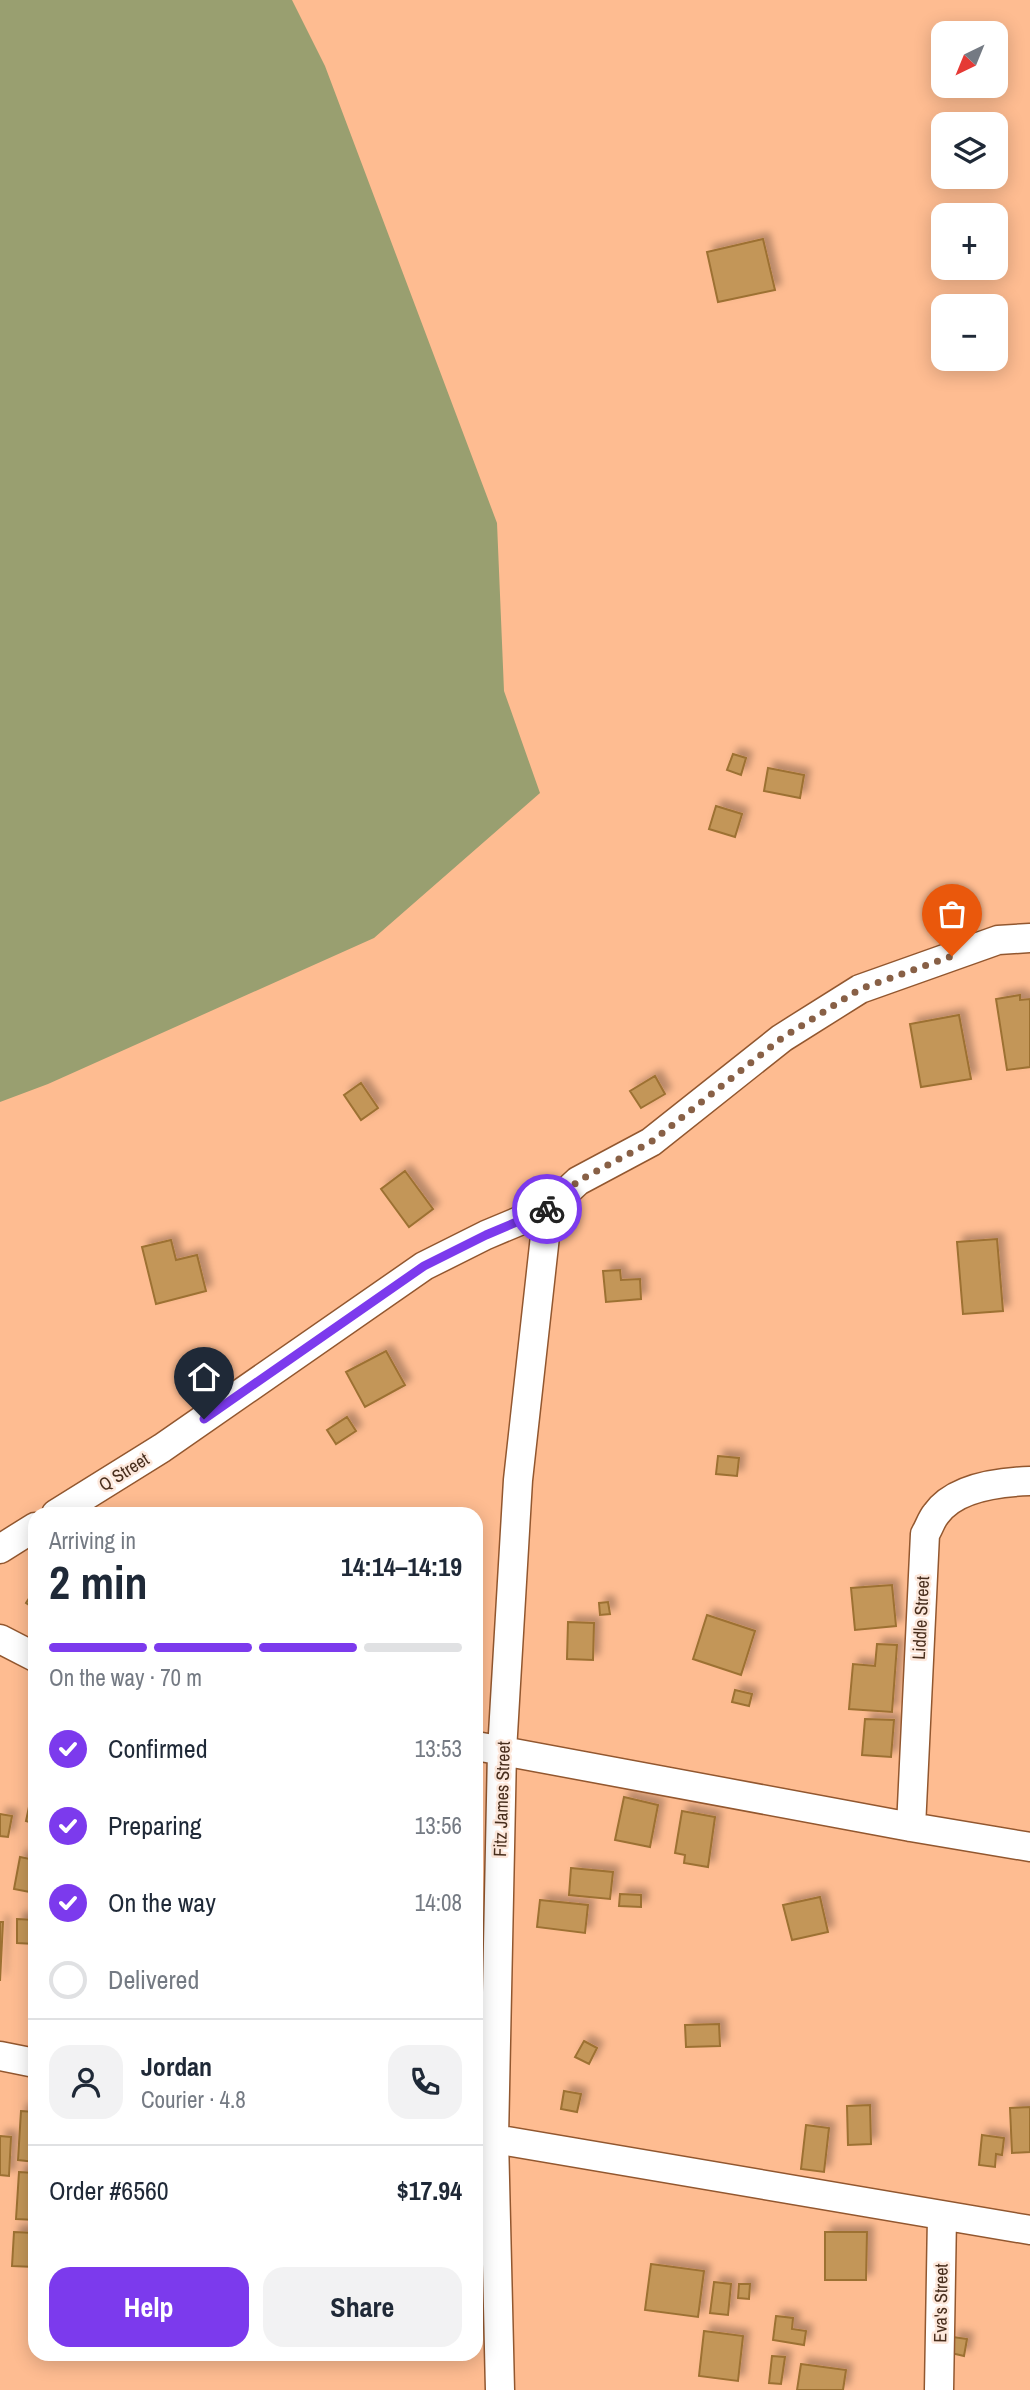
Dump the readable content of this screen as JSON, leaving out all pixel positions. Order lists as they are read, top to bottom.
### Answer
{
  "streets": {
    "street": [
      "Q Street",
      "Liddle Street",
      "Fitz James Street",
      "Eva's Street"
    ]
  },
  "crossings": [
    ["Q Street", "Fitz James Street"]
  ],
  "north": "bottom left",
  "page": {
    "map_buttons": ["+", "−"],
    "heading": ["2 min", "Arriving in", "14:14–14:19"],
    "panel": [
      "Jordan",
      "Courier · 4.8",
      "Order #6560",
      "$17.94"
    ],
    "bar": "On the way · 70 m",
    "list": [
      ["Confirmed", "13:53"],
      ["Preparing", "13:56"],
      ["On the way", "14:08"],
      "Delivered"
    ],
    "buttons": ["Help", "Share"]
  }
}
